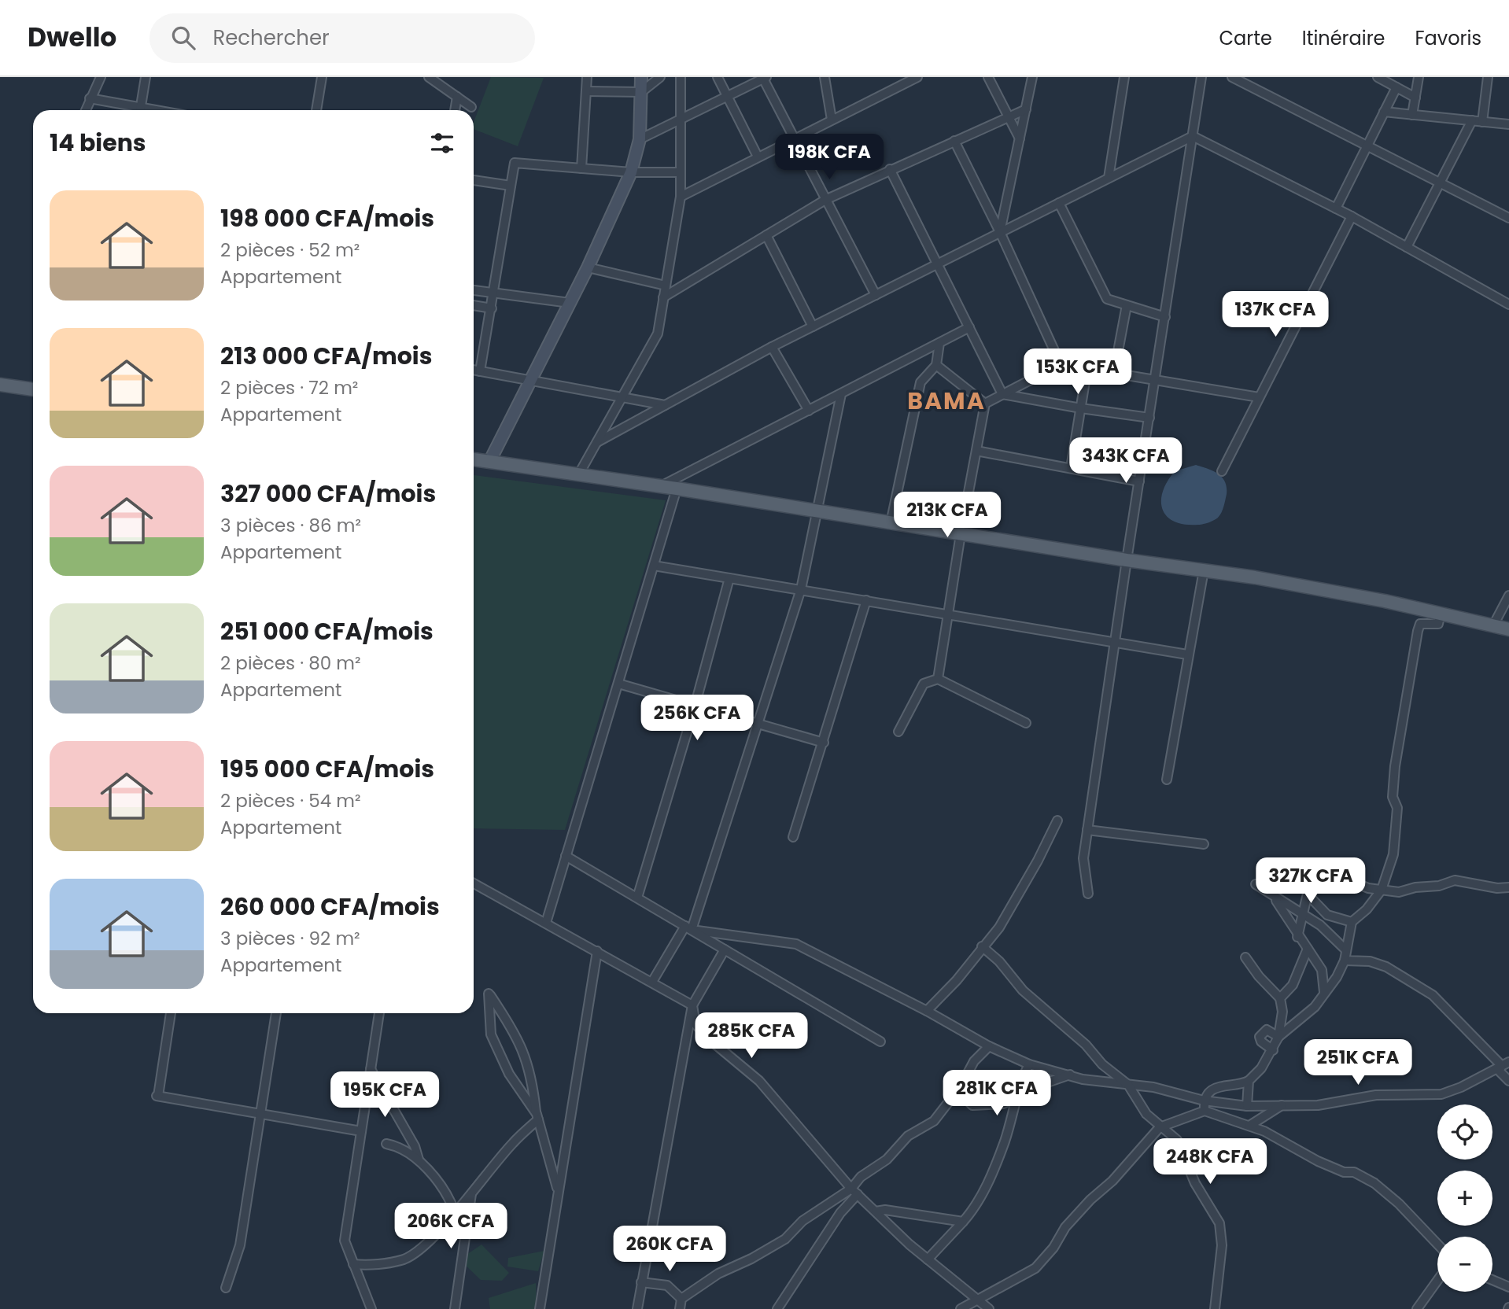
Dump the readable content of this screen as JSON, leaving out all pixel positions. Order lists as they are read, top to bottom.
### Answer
{
  "districts": ["BAMA"],
  "page": {
    "header": "Dwello",
    "search": "Rechercher",
    "nav": ["Carte", "Itinéraire", "Favoris"],
    "heading": "14 biens",
    "price": [
      "198K CFA",
      "137K CFA",
      "153K CFA",
      "343K CFA",
      "213K CFA",
      "256K CFA",
      "327K CFA",
      "285K CFA",
      "251K CFA",
      "281K CFA",
      "195K CFA",
      "248K CFA",
      "206K CFA",
      "260K CFA"
    ],
    "list": [
      {
        "name": "198 000 CFA/mois",
        "note": "2 pièces · 52 m² · Appartement"
      },
      {
        "name": "213 000 CFA/mois",
        "note": "2 pièces · 72 m² · Appartement"
      },
      {
        "name": "327 000 CFA/mois",
        "note": "3 pièces · 86 m² · Appartement"
      },
      {
        "name": "251 000 CFA/mois",
        "note": "2 pièces · 80 m² · Appartement"
      },
      {
        "name": "195 000 CFA/mois",
        "note": "2 pièces · 54 m² · Appartement"
      },
      {
        "name": "260 000 CFA/mois",
        "note": "3 pièces · 92 m² · Appartement"
      }
    ],
    "map_buttons": ["+", "−"]
  }
}
